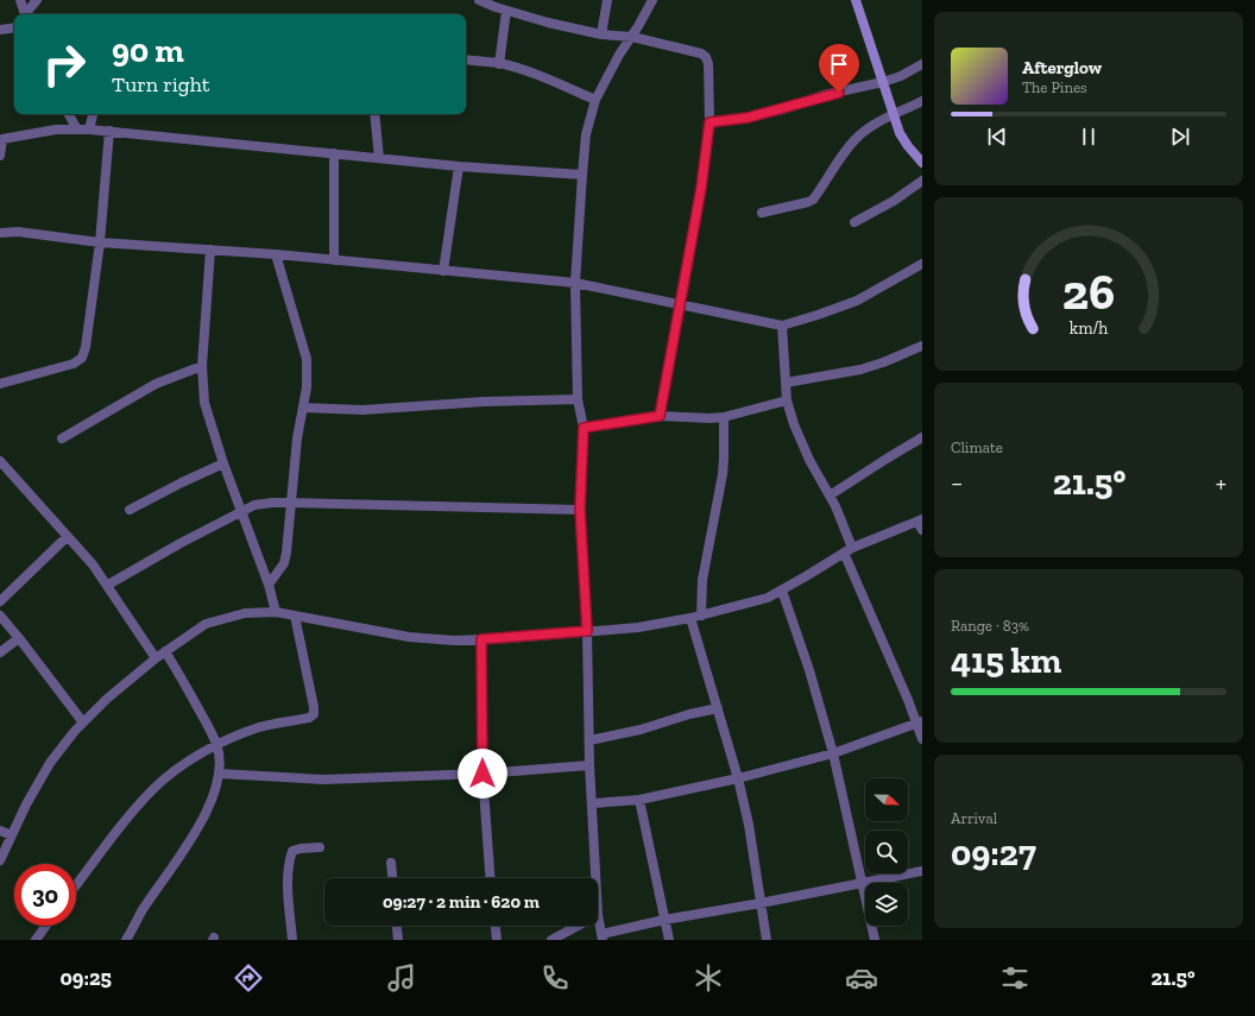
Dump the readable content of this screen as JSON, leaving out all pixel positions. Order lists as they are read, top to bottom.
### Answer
{
  "north": "right",
  "page": {
    "turn": ["90 m", "Turn right"],
    "song": ["Afterglow", "The Pines"],
    "tile": [
      "Climate",
      ["Range · 83%", "415 km"],
      ["Arrival", "09:27"]
    ],
    "heat": ["−", "21.5°", "+"],
    "limit": "30",
    "trip": "09:27 · 2 min · 620 m",
    "tabs": ["09:25", "21.5°"],
    "gauge": ["26", "km/h"]
  }
}
